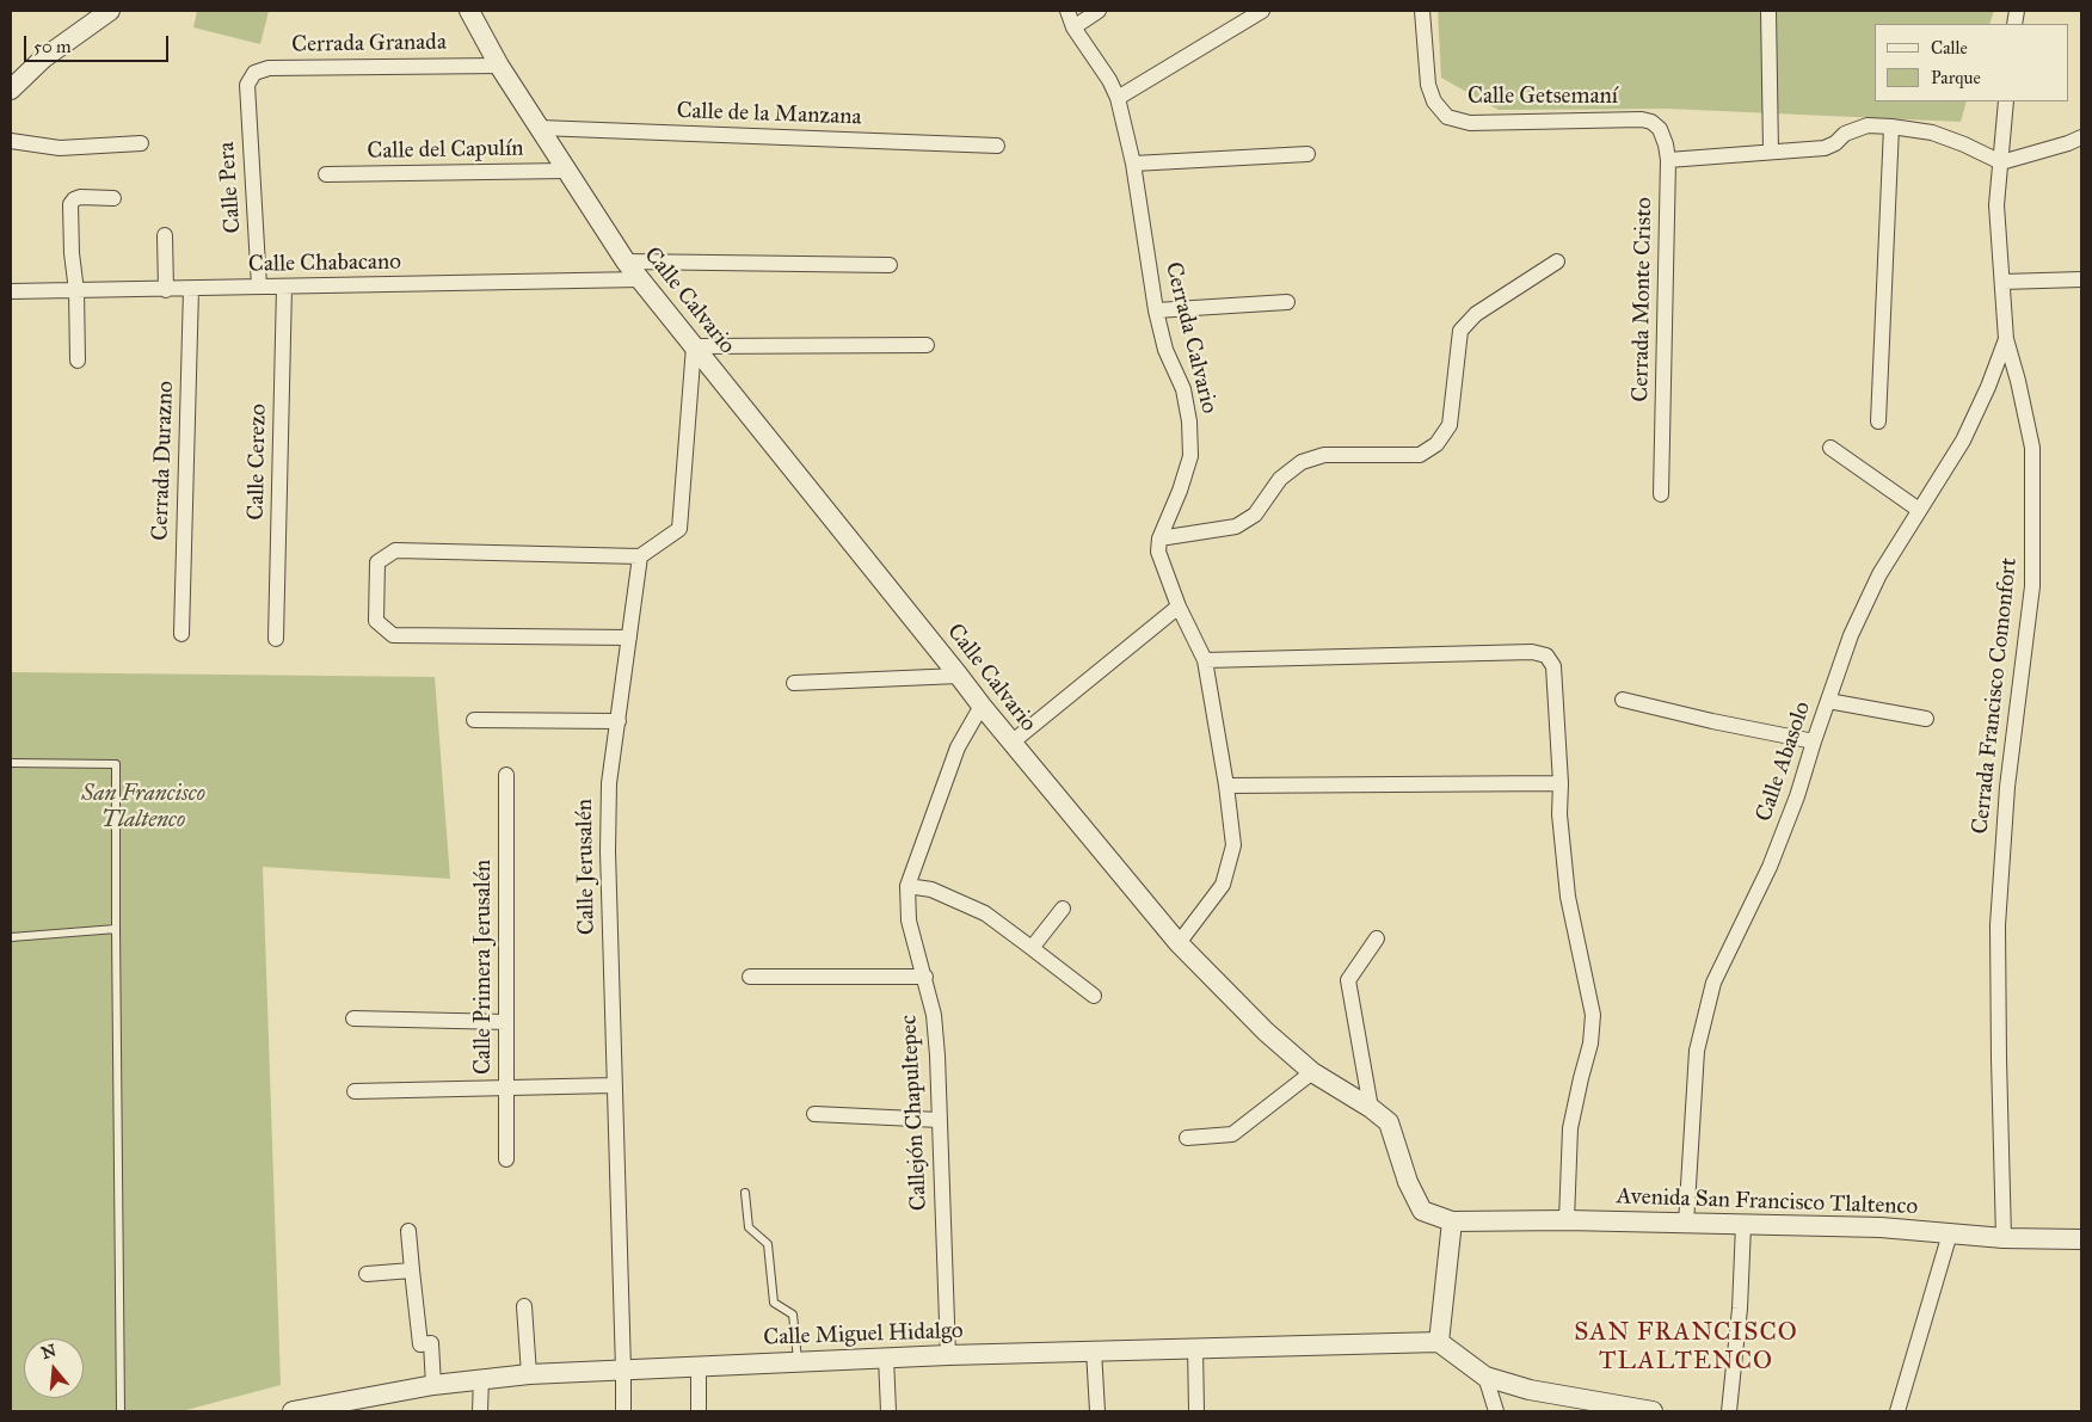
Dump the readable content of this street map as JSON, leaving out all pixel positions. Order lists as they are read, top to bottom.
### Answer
{
  "streets": {
    "street": [
      "Cerrada Granada",
      "Calle Getsemaní",
      "Calle de la Manzana",
      "Calle del Capulín",
      "Calle Pera",
      "Calle Chabacano",
      "Cerrada Monte Cristo",
      "Calle Calvario",
      "Cerrada Calvario",
      "Cerrada Durazno",
      "Calle Cerezo",
      "Cerrada Francisco Comonfort",
      "Calle Abasolo",
      "Calle Jerusalén",
      "Calle Primera Jerusalén",
      "Callejón Chapultepec",
      "Avenida San Francisco Tlaltenco",
      "Calle Miguel Hidalgo"
    ]
  },
  "crossings": [
    ["Cerrada Granada", "Calle Pera"],
    ["Cerrada Granada", "Calle Calvario"],
    ["Calle Getsemaní", "Cerrada Monte Cristo"],
    ["Calle de la Manzana", "Calle Calvario"],
    ["Calle del Capulín", "Calle Calvario"],
    ["Calle Pera", "Calle Chabacano"],
    ["Calle Chabacano", "Calle Calvario"],
    ["Calle Chabacano", "Cerrada Durazno"],
    ["Calle Chabacano", "Calle Cerezo"],
    ["Calle Calvario", "Callejón Chapultepec"],
    ["Calle Calvario", "Avenida San Francisco Tlaltenco"],
    ["Cerrada Francisco Comonfort", "Calle Abasolo"],
    ["Cerrada Francisco Comonfort", "Avenida San Francisco Tlaltenco"],
    ["Calle Abasolo", "Avenida San Francisco Tlaltenco"],
    ["Calle Jerusalén", "Calle Miguel Hidalgo"],
    ["Callejón Chapultepec", "Calle Miguel Hidalgo"]
  ],
  "districts": ["SAN FRANCISCO TLALTENCO"],
  "parks": ["San Francisco Tlaltenco"],
  "legend": ["Calle", "Parque"],
  "scale_bar": "50 m",
  "north": "top"
}
